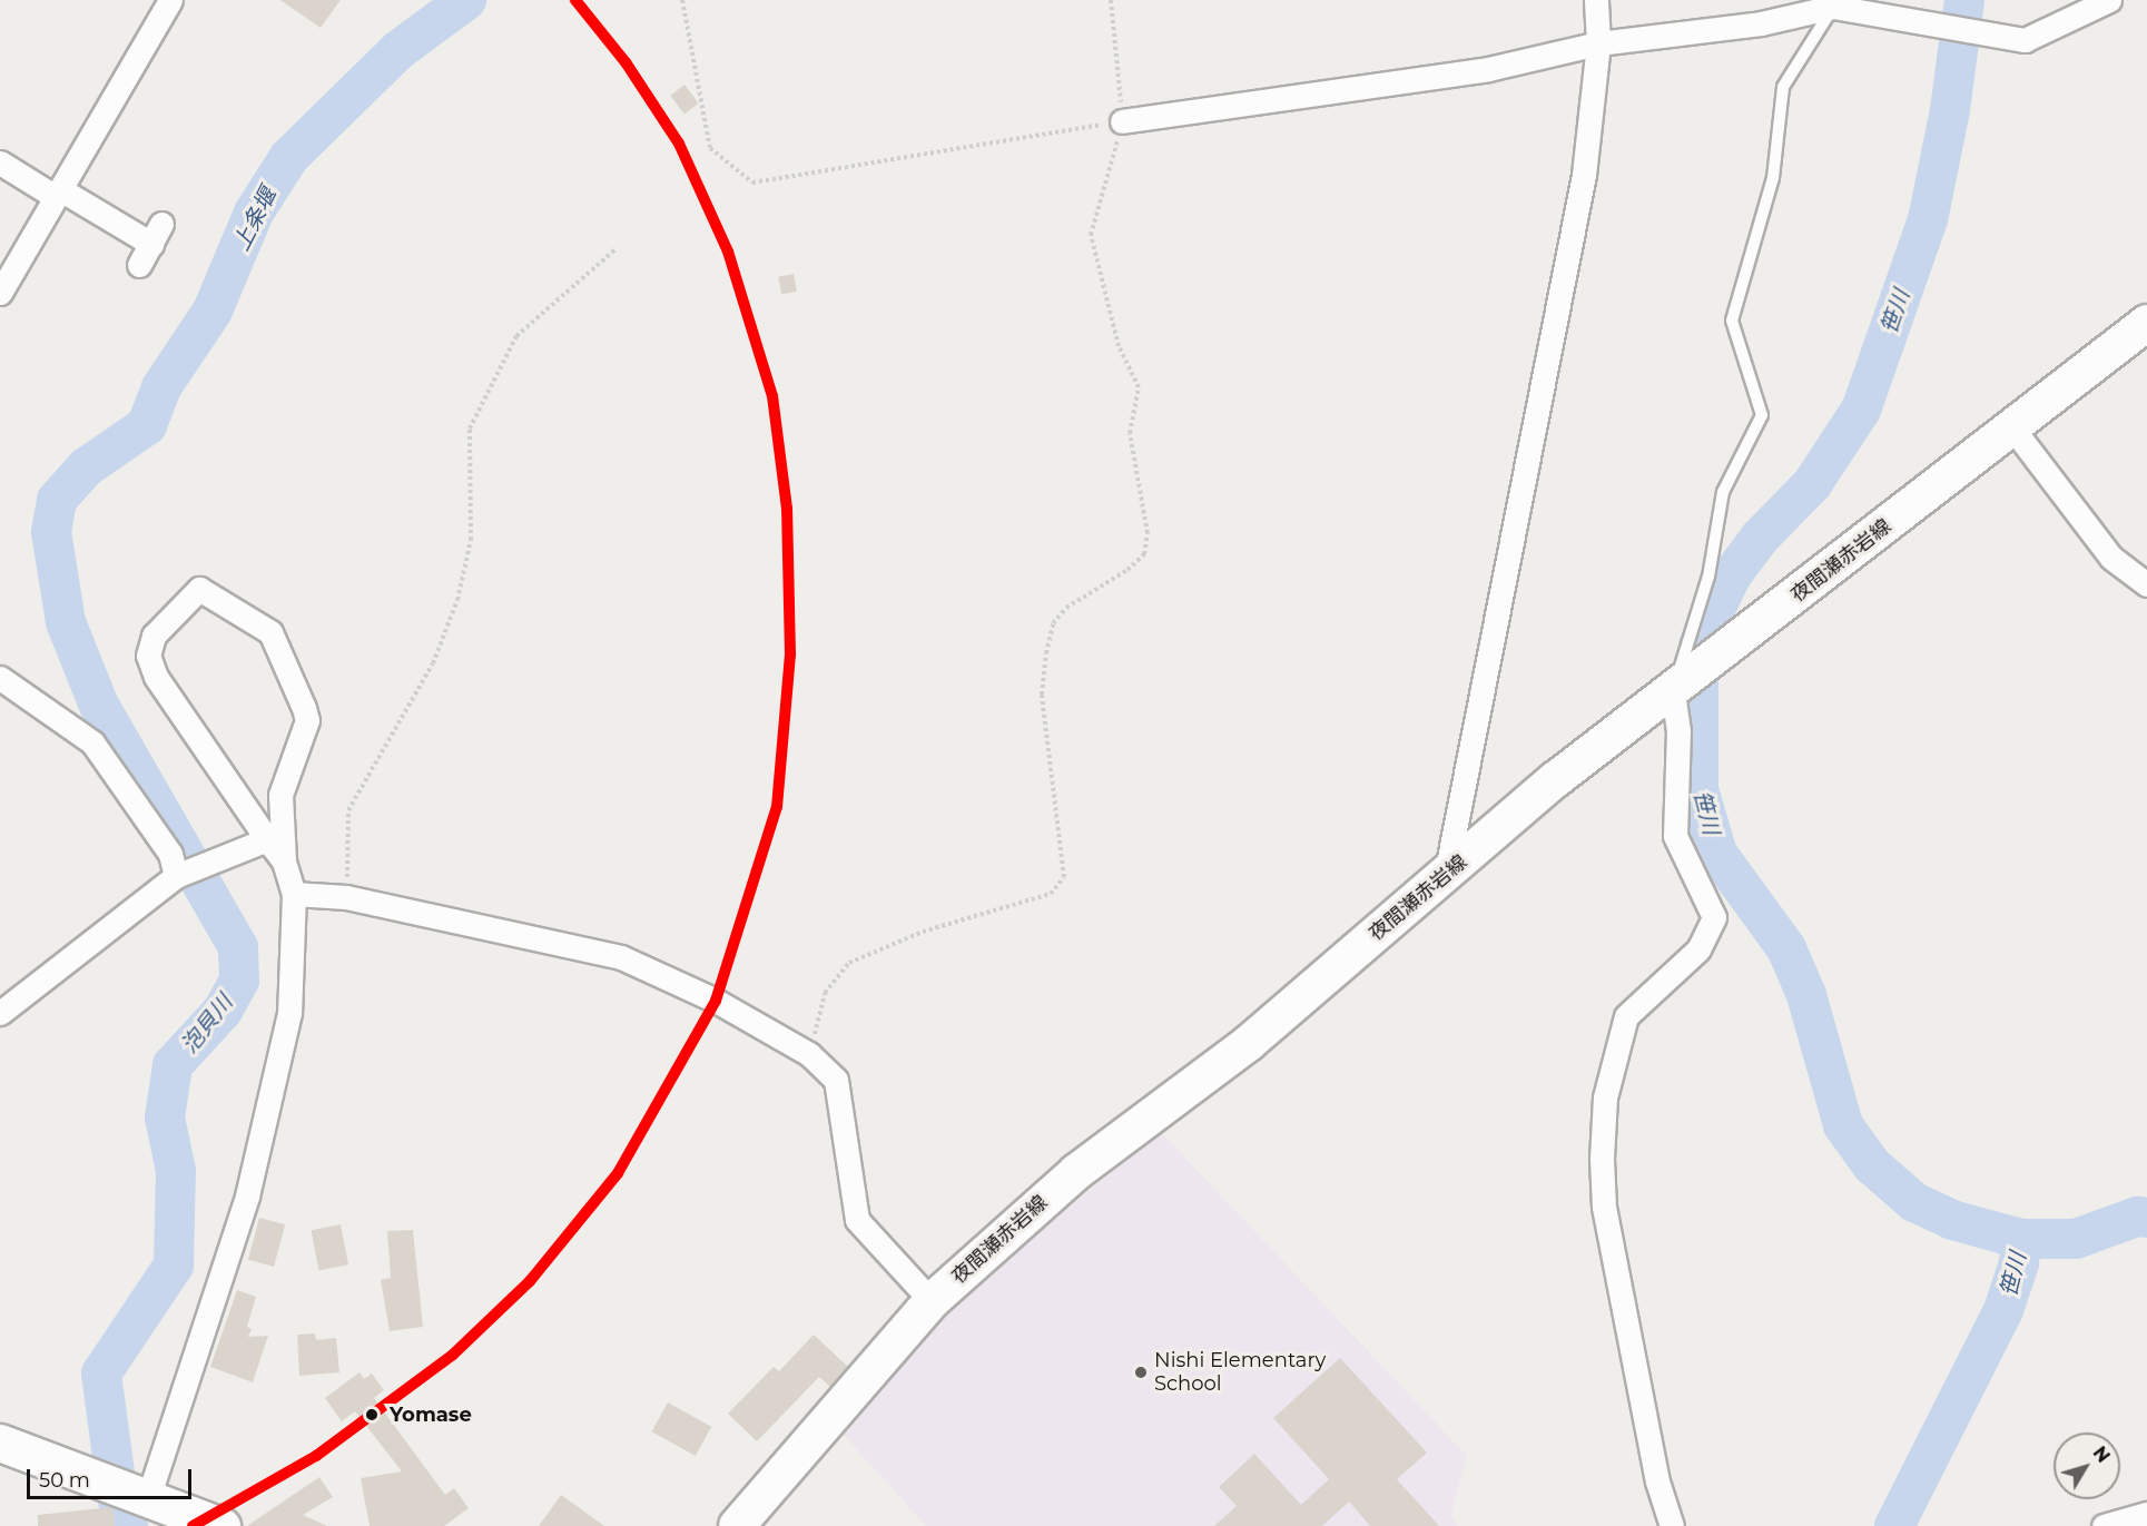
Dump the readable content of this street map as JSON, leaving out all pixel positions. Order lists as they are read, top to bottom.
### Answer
{
  "streets": {
    "main road": ["夜間瀬赤岩線"]
  },
  "water": ["上条堰", "笹川", "泡貝川"],
  "places": ["Nishi Elementary School", "Yomase"],
  "lines": ["transit line N"],
  "scale_bar": "50 m",
  "north": "top right"
}
